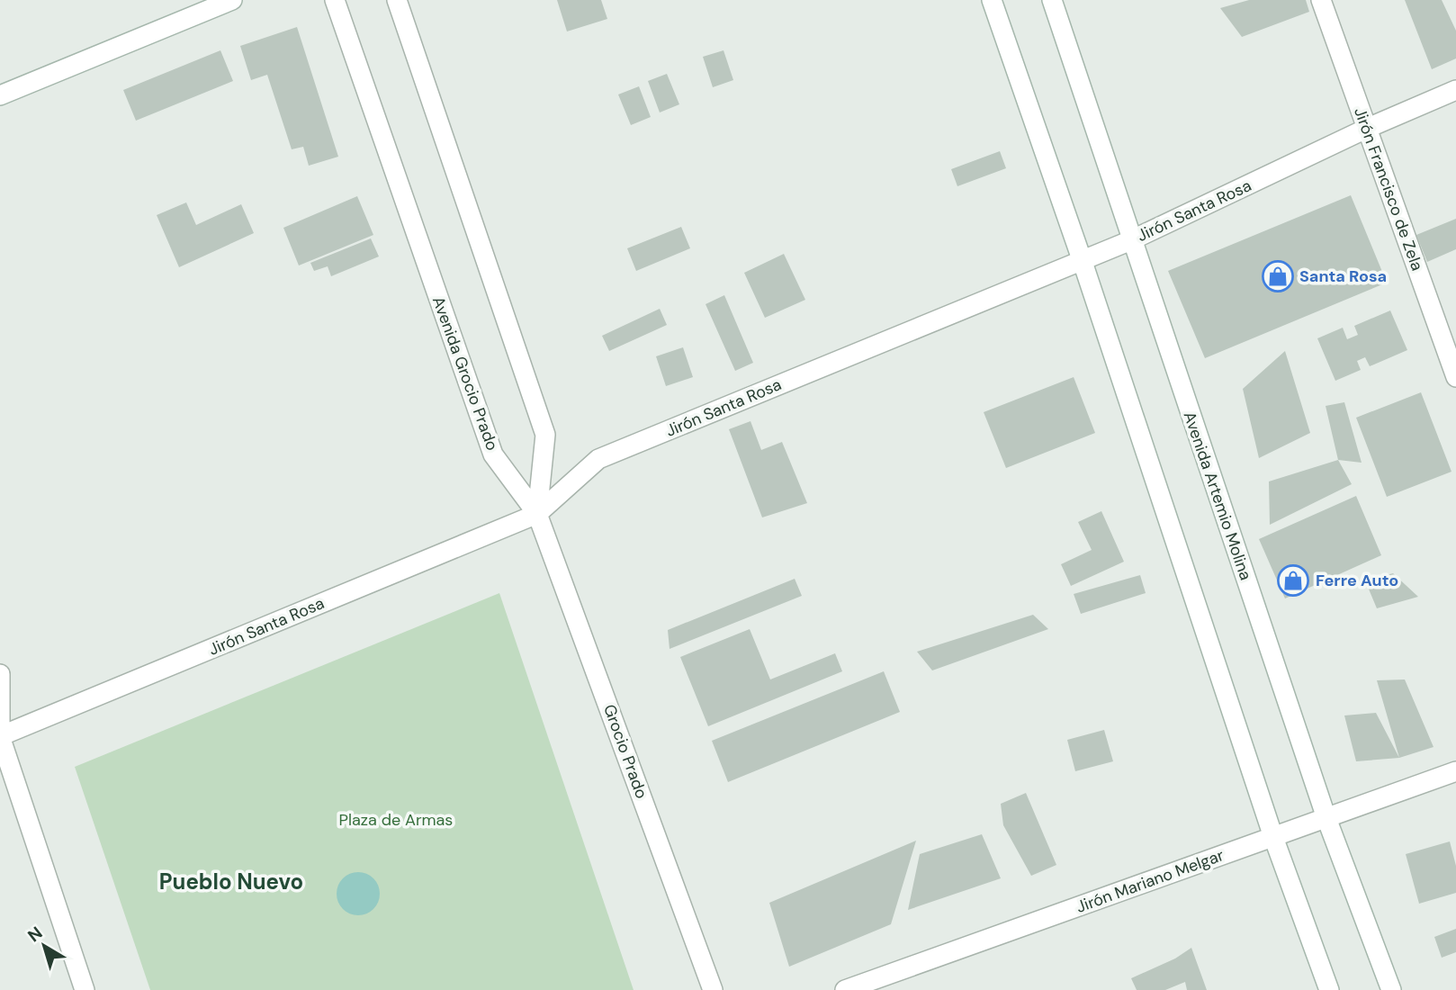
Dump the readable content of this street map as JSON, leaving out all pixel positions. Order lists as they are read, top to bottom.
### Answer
{
  "streets": {
    "street": [
      "Jirón Francisco de Zela",
      "Jirón Santa Rosa",
      "Avenida Grocio Prado",
      "Avenida Artemio Molina",
      "Grocio Prado",
      "Jirón Mariano Melgar"
    ]
  },
  "crossings": [
    ["Jirón Francisco de Zela", "Jirón Santa Rosa"],
    ["Jirón Santa Rosa", "Avenida Grocio Prado"],
    ["Jirón Santa Rosa", "Avenida Artemio Molina"],
    ["Jirón Santa Rosa", "Grocio Prado"],
    ["Avenida Grocio Prado", "Grocio Prado"],
    ["Avenida Artemio Molina", "Jirón Mariano Melgar"]
  ],
  "districts": ["Pueblo Nuevo"],
  "parks": ["Plaza de Armas"],
  "places": {
    "shop": ["Santa Rosa", "Ferre Auto"]
  },
  "north": "top left"
}
